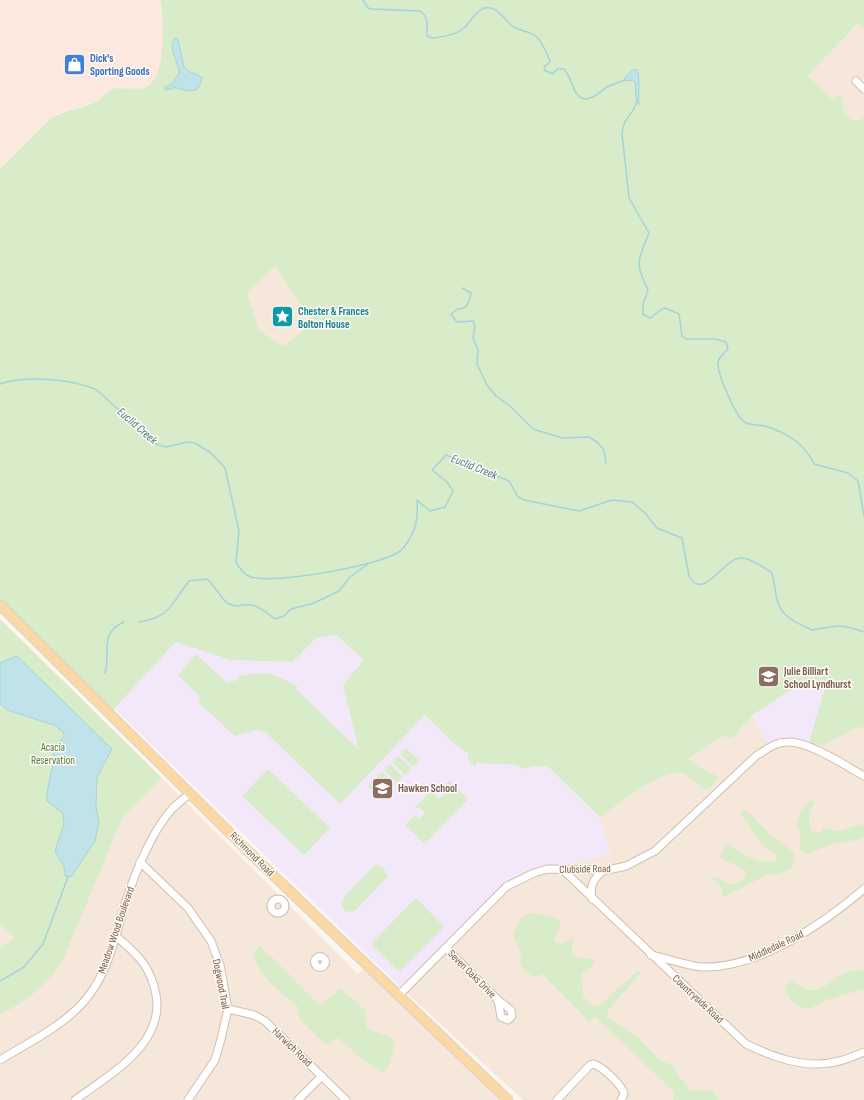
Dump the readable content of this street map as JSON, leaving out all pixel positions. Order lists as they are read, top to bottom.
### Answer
{
  "streets": {
    "main road": ["Richmond Road"],
    "street": [
      "Clubside Road",
      "Meadow Wood Boulevard",
      "Middledale Road",
      "Seven Oaks Drive",
      "Dogwood Trail",
      "Countryside Road",
      "Harwich Road"
    ]
  },
  "crossings": [
    ["Richmond Road", "Clubside Road"],
    ["Richmond Road", "Meadow Wood Boulevard"],
    ["Clubside Road", "Seven Oaks Drive"],
    ["Clubside Road", "Countryside Road"],
    ["Meadow Wood Boulevard", "Dogwood Trail"],
    ["Middledale Road", "Countryside Road"],
    ["Dogwood Trail", "Harwich Road"]
  ],
  "water": ["Euclid Creek"],
  "parks": ["Acacia Reservation"],
  "places": {
    "shop": ["Dick's Sporting Goods"],
    "place": ["Chester & Frances Bolton House"],
    "school or university": ["Julie Billiart School Lyndhurst", "Hawken School"]
  }
}
